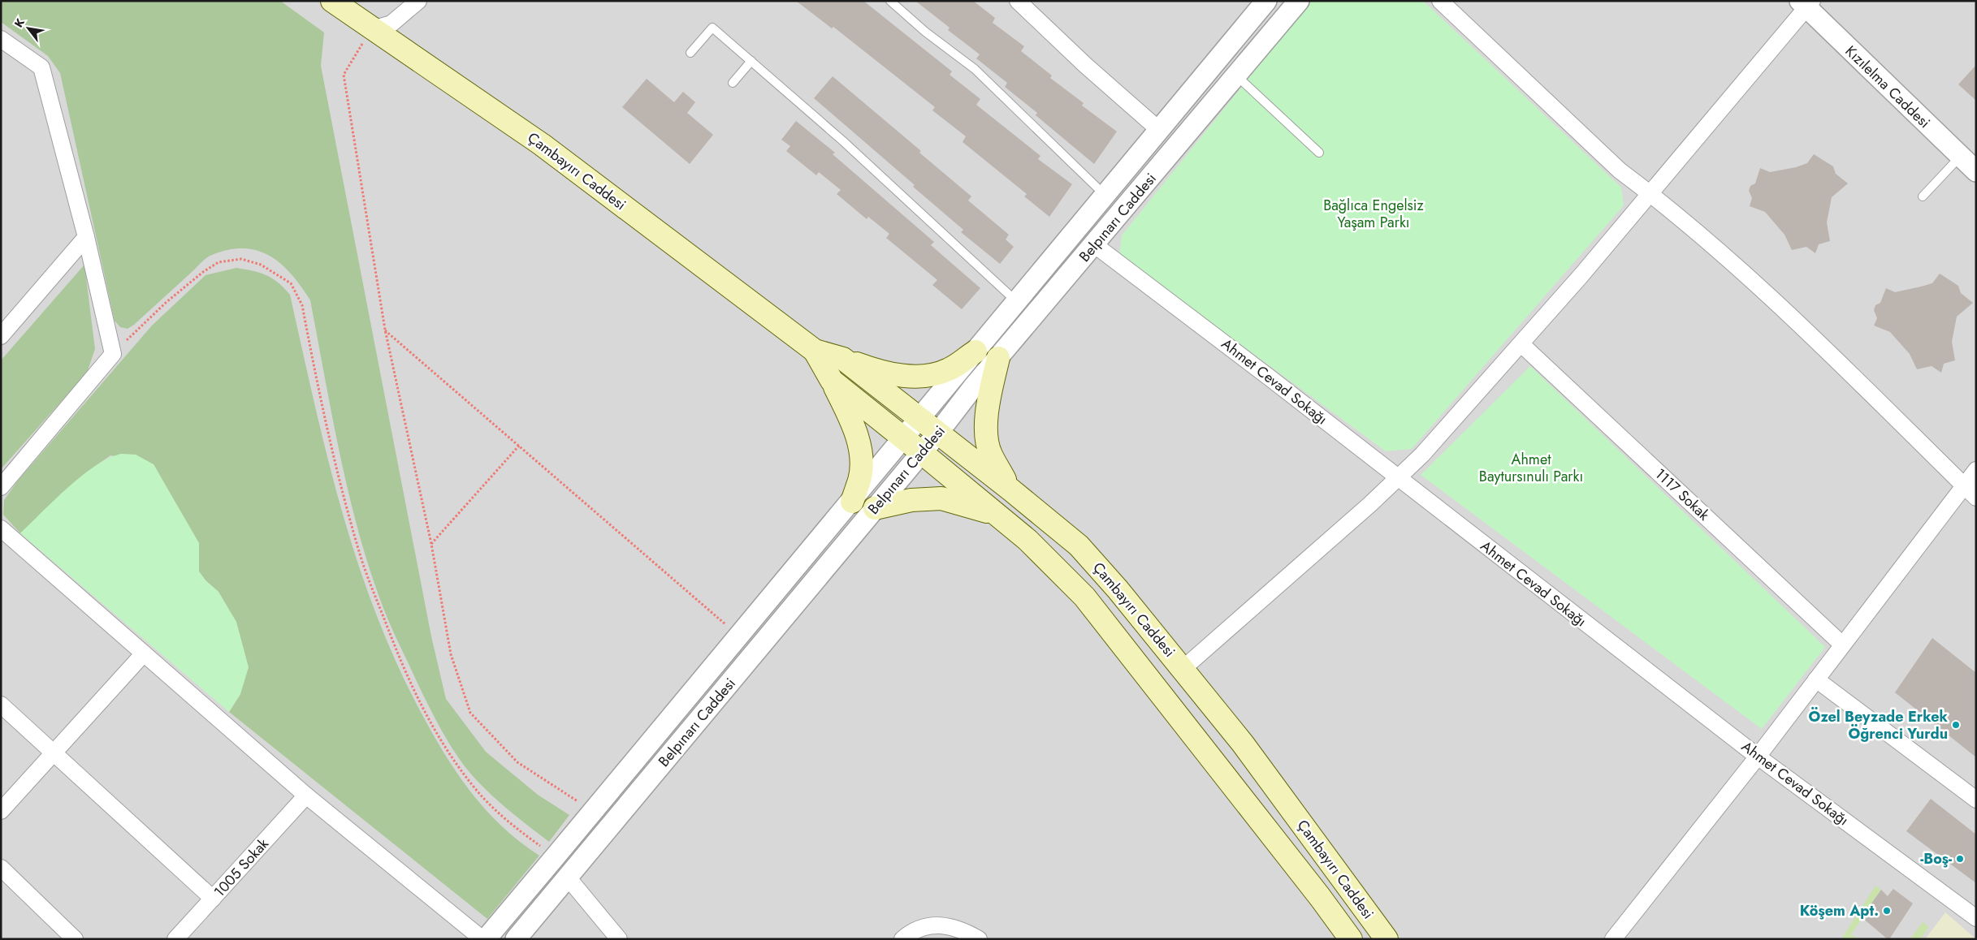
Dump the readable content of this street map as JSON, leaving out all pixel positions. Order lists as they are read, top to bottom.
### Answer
{
  "streets": {
    "main road": ["Çambayırı Caddesi"],
    "street": [
      "Kızılelma Caddesi",
      "Belpınarı Caddesi",
      "Ahmet Cevad Sokağı",
      "1117 Sokak",
      "1005 Sokak"
    ]
  },
  "crossings": [
    ["Çambayırı Caddesi", "Belpınarı Caddesi"],
    ["Belpınarı Caddesi", "Ahmet Cevad Sokağı"]
  ],
  "parks": ["Bağlıca Engelsiz Yaşam Parkı", "Ahmet Baytursınulı Parkı"],
  "places": ["Özel Beyzade Erkek Öğrenci Yurdu", "-Boş-", "Köşem Apt."],
  "north": "top left"
}
